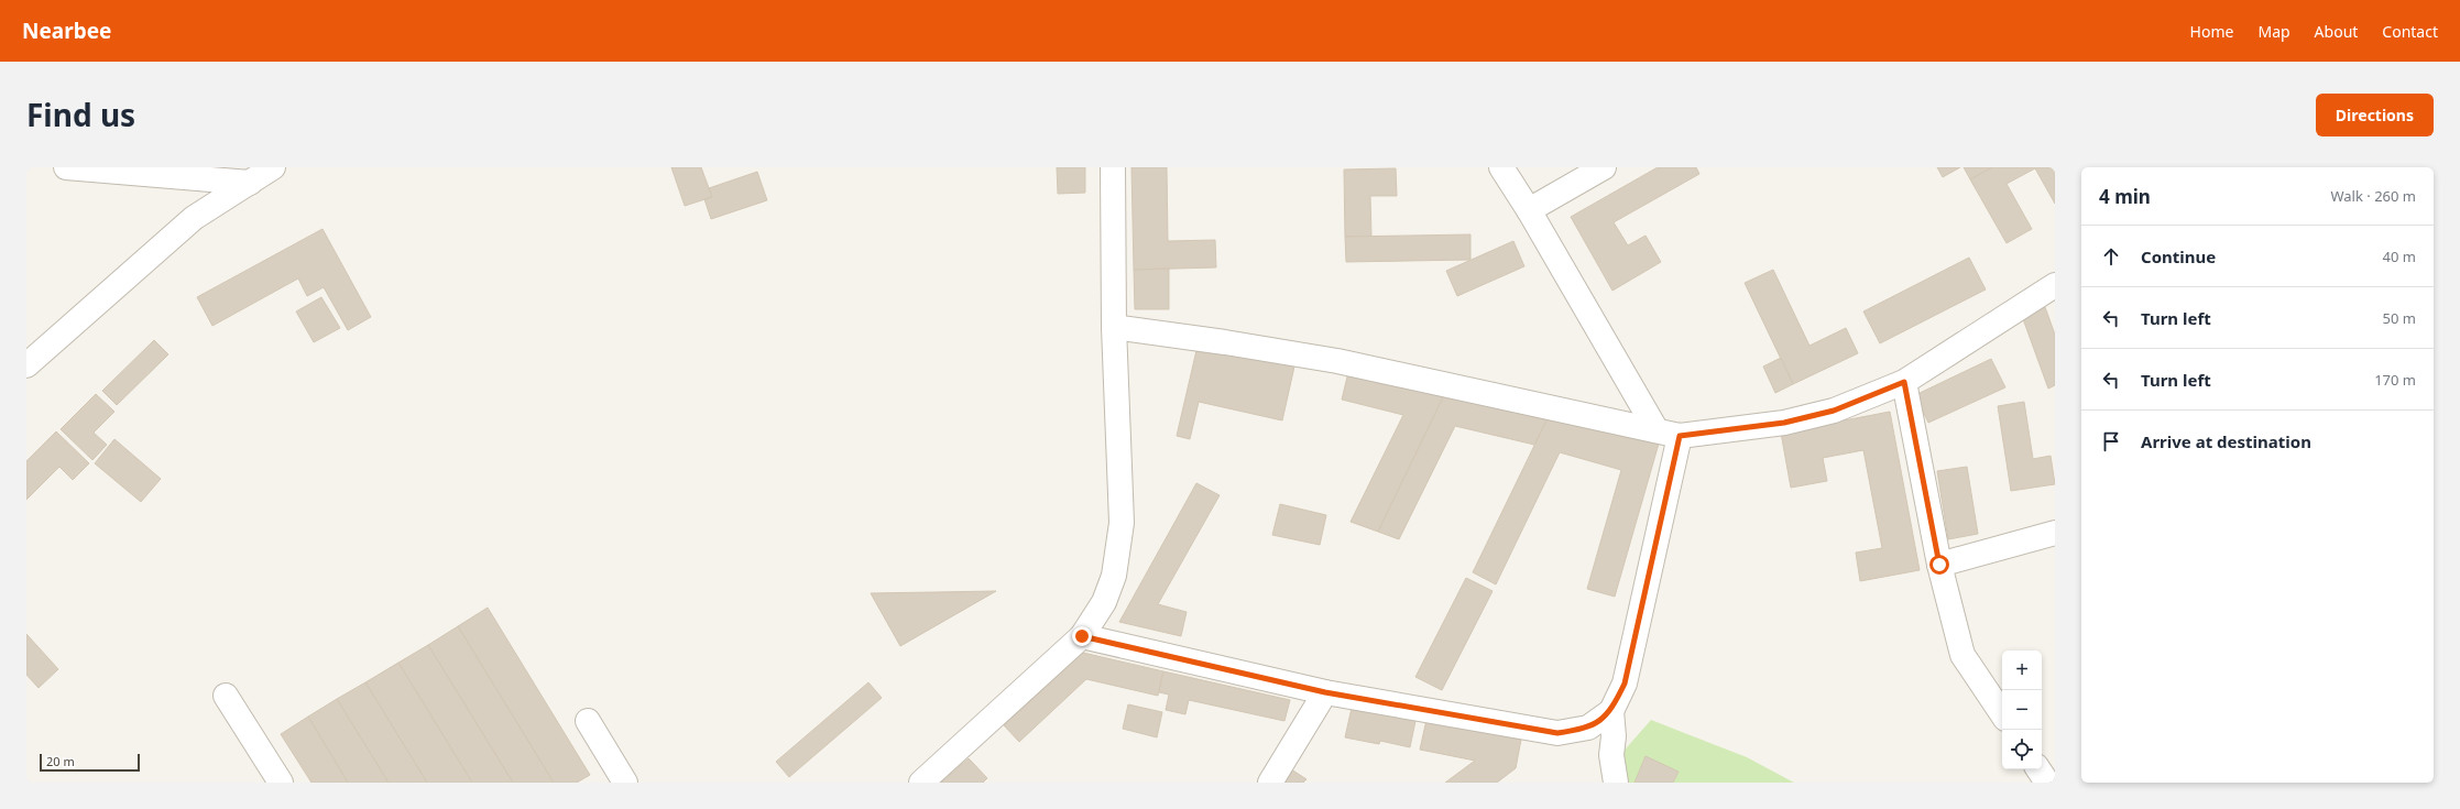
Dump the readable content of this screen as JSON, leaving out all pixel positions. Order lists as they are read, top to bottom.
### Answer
{
  "scale_bar": "20 m",
  "page": {
    "header": "Nearbee",
    "nav": [
      "Home",
      "Map",
      "About",
      "Contact"
    ],
    "title": "Find us",
    "buttons": "Directions",
    "heading": ["4 min", "Walk · 260 m"],
    "list": [
      ["Continue", "40 m"],
      ["Turn left", "50 m"],
      ["Turn left", "170 m"],
      "Arrive at destination"
    ],
    "map_buttons": ["+", "−"],
    "scale": "20 m"
  }
}
